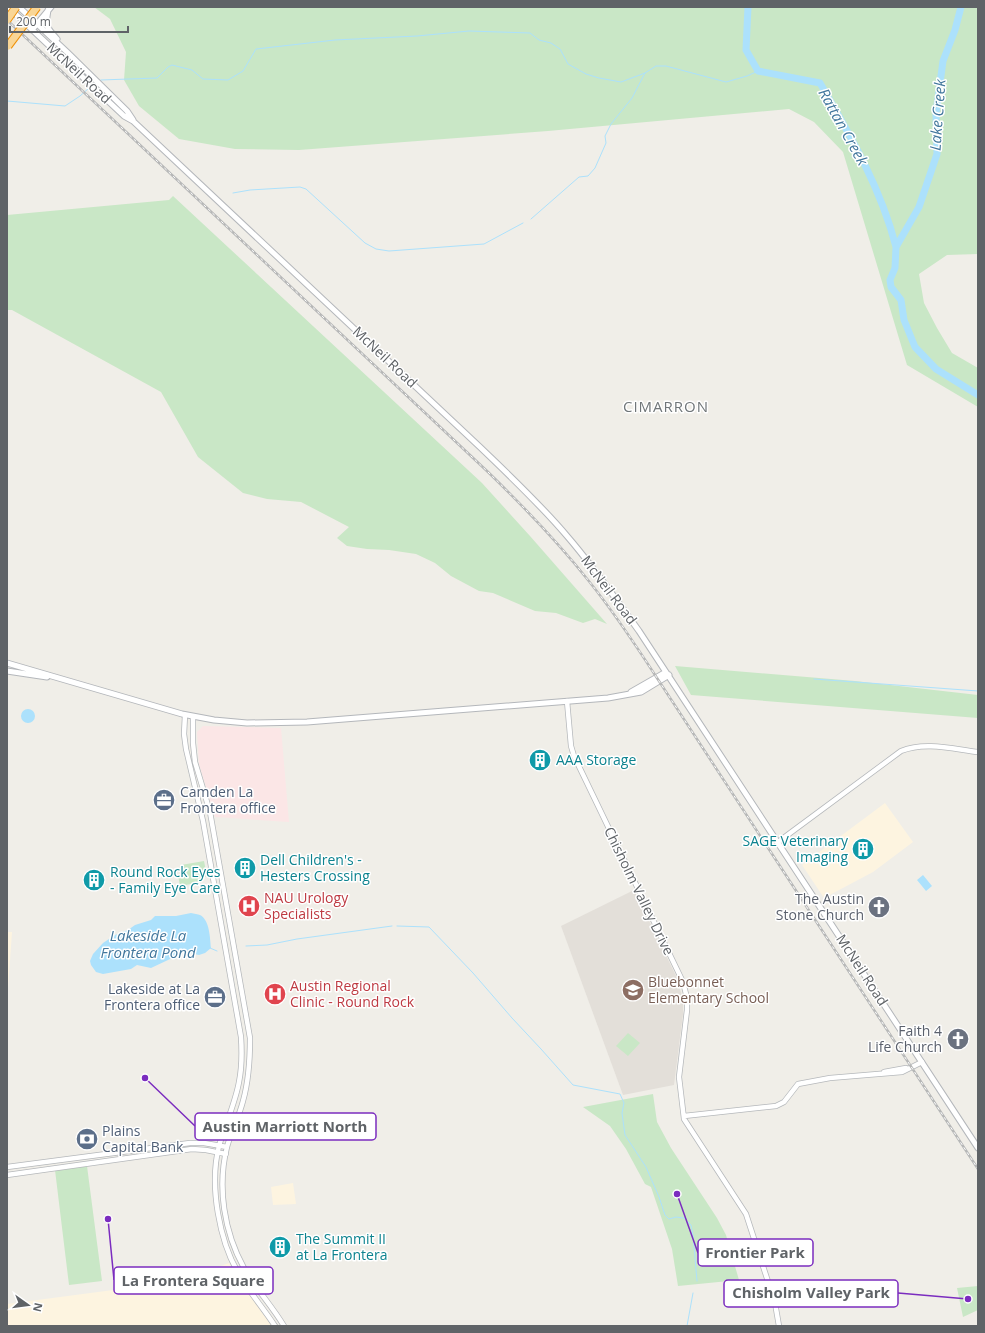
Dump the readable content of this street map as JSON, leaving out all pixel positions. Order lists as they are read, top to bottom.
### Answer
{
  "streets": {
    "main road": ["McNeil Road"],
    "street": ["Chisholm Valley Drive"]
  },
  "districts": ["CIMARRON"],
  "water": ["Lake Creek", "Rattan Creek", "Lakeside La Frontera Pond"],
  "places": {
    "building": [
      "AAA Storage",
      "SAGE Veterinary Imaging",
      "Dell Children's - Hesters Crossing",
      "Round Rock Eyes - Family Eye Care",
      "The Summit II at La Frontera"
    ],
    "office": ["Camden La Frontera office", "Lakeside at La Frontera office"],
    "hospital": ["NAU Urology Specialists", "Austin Regional Clinic - Round Rock"],
    "church": ["The Austin Stone Church", "Faith 4 Life Church"],
    "school or university": ["Bluebonnet Elementary School"],
    "other": [
      "Austin Marriott North",
      "Frontier Park",
      "La Frontera Square",
      "Chisholm Valley Park"
    ],
    "bank": ["Plains Capital Bank"]
  },
  "scale_bar": "200 m",
  "north": "right"
}
